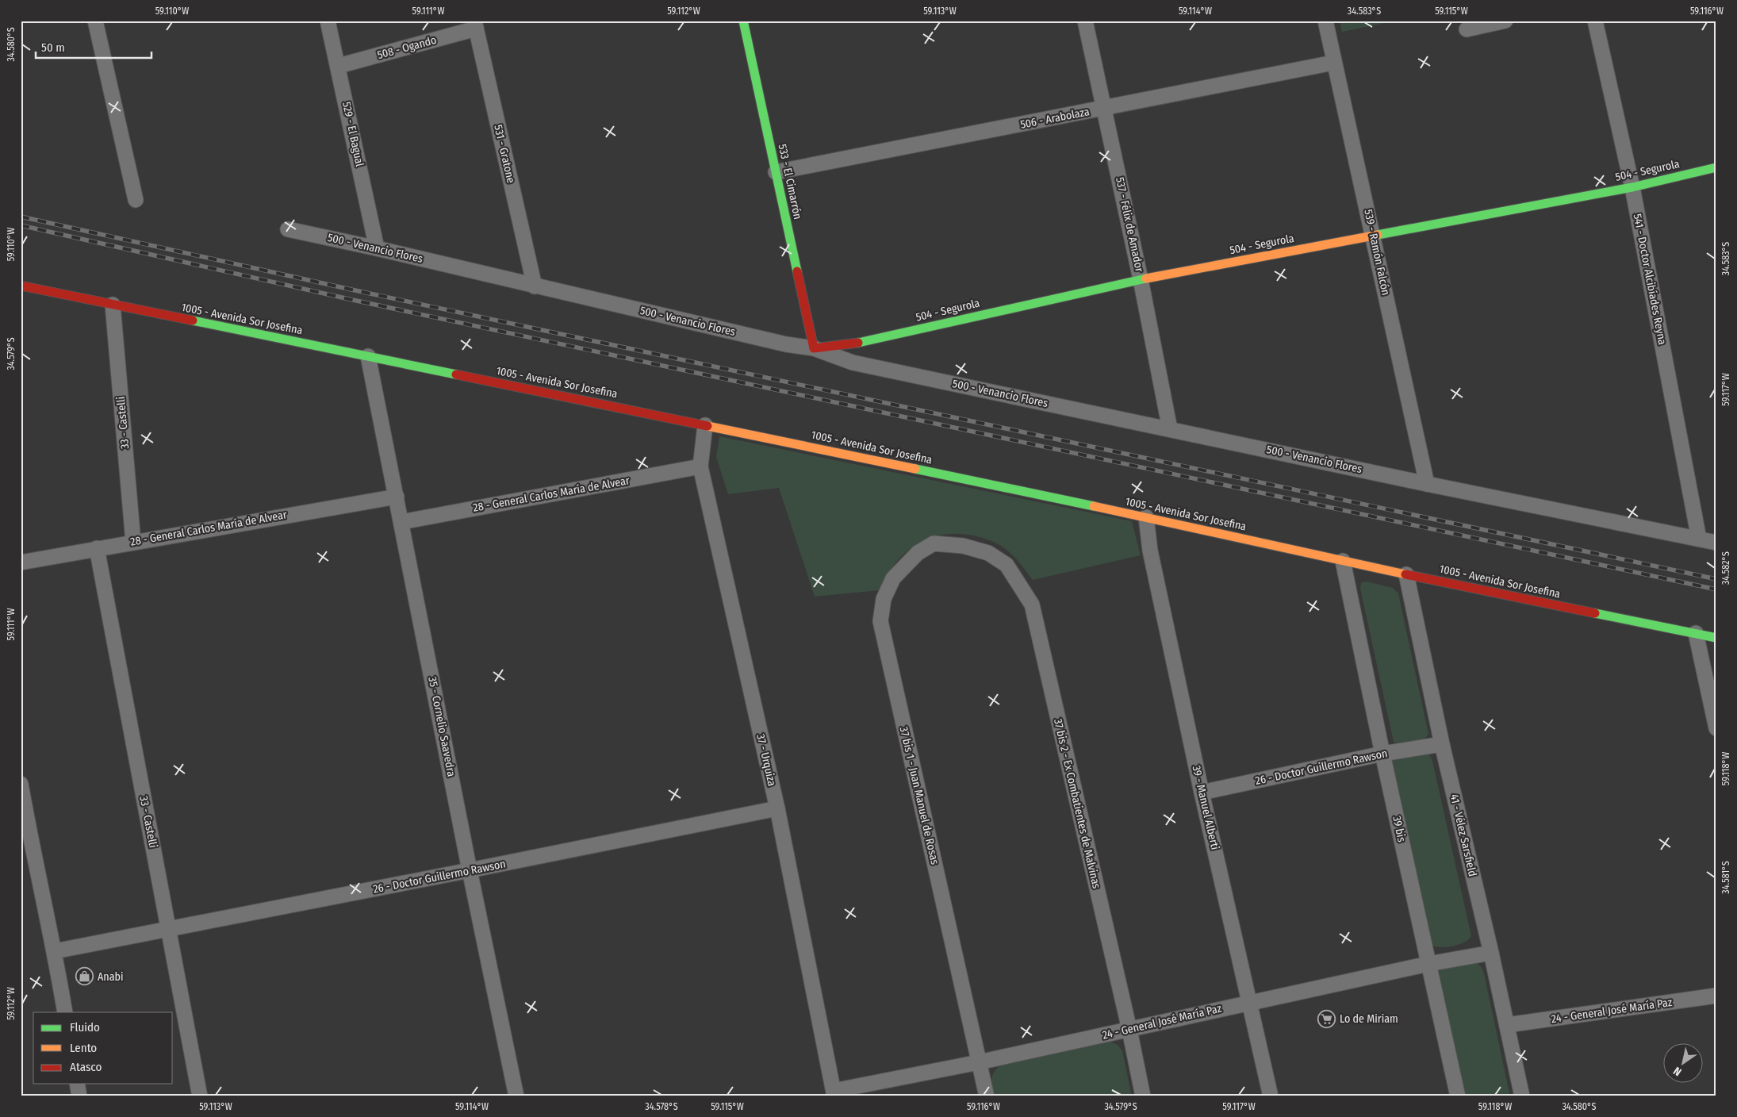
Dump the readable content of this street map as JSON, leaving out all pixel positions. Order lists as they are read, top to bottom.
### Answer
{
  "streets": {
    "street": [
      "508 - Ogando",
      "506 - Arabolaza",
      "529 - El Bagual",
      "531 - Gratone",
      "504 - Segurola",
      "533 - El Cimarrón",
      "537 - Félix de Amador",
      "500 - Venancio Flores",
      "539 - Ramón Falcón",
      "541 - Doctor Alcibíades Reyna",
      "1005 - Avenida Sor Josefina",
      "33 - Castelli",
      "28 - General Carlos María de Alvear",
      "35 - Cornelio Saavedra",
      "37 - Urquiza",
      "26 - Doctor Guillermo Rawson",
      "37 bis 1 - Juan Manuel de Rosas",
      "37 bis 2 - Ex Combatientes de Malvinas",
      "39 - Manuel Alberti",
      "39 bis",
      "41 - Vélez Sarsfield",
      "24 - General José María Paz"
    ]
  },
  "crossings": [
    ["508 - Ogando", "529 - El Bagual"],
    ["508 - Ogando", "531 - Gratone"],
    ["506 - Arabolaza", "533 - El Cimarrón"],
    ["506 - Arabolaza", "537 - Félix de Amador"],
    ["506 - Arabolaza", "539 - Ramón Falcón"],
    ["529 - El Bagual", "500 - Venancio Flores"],
    ["531 - Gratone", "500 - Venancio Flores"],
    ["504 - Segurola", "533 - El Cimarrón"],
    ["504 - Segurola", "537 - Félix de Amador"],
    ["504 - Segurola", "500 - Venancio Flores"],
    ["504 - Segurola", "539 - Ramón Falcón"],
    ["504 - Segurola", "541 - Doctor Alcibíades Reyna"],
    ["533 - El Cimarrón", "500 - Venancio Flores"],
    ["537 - Félix de Amador", "500 - Venancio Flores"],
    ["500 - Venancio Flores", "539 - Ramón Falcón"],
    ["500 - Venancio Flores", "541 - Doctor Alcibíades Reyna"],
    ["1005 - Avenida Sor Josefina", "33 - Castelli"],
    ["1005 - Avenida Sor Josefina", "35 - Cornelio Saavedra"],
    ["1005 - Avenida Sor Josefina", "37 - Urquiza"],
    ["1005 - Avenida Sor Josefina", "39 - Manuel Alberti"],
    ["1005 - Avenida Sor Josefina", "39 bis"],
    ["1005 - Avenida Sor Josefina", "41 - Vélez Sarsfield"],
    ["33 - Castelli", "28 - General Carlos María de Alvear"],
    ["33 - Castelli", "26 - Doctor Guillermo Rawson"],
    ["28 - General Carlos María de Alvear", "35 - Cornelio Saavedra"],
    ["28 - General Carlos María de Alvear", "37 - Urquiza"],
    ["35 - Cornelio Saavedra", "26 - Doctor Guillermo Rawson"],
    ["37 - Urquiza", "26 - Doctor Guillermo Rawson"],
    ["37 - Urquiza", "24 - General José María Paz"],
    ["26 - Doctor Guillermo Rawson", "39 - Manuel Alberti"],
    ["26 - Doctor Guillermo Rawson", "39 bis"],
    ["26 - Doctor Guillermo Rawson", "41 - Vélez Sarsfield"],
    ["37 bis 1 - Juan Manuel de Rosas", "37 bis 2 - Ex Combatientes de Malvinas"],
    ["37 bis 1 - Juan Manuel de Rosas", "24 - General José María Paz"],
    ["37 bis 2 - Ex Combatientes de Malvinas", "24 - General José María Paz"],
    ["39 - Manuel Alberti", "24 - General José María Paz"],
    ["39 bis", "24 - General José María Paz"],
    ["41 - Vélez Sarsfield", "24 - General José María Paz"]
  ],
  "places": {
    "shop": ["Anabi"],
    "supermarket": ["Lo de Miriam"]
  },
  "legend": ["Fluido", "Lento", "Atasco"],
  "scale_bar": "50 m",
  "north": "bottom left",
  "coordinates": [
    "59.110°W",
    "59.111°W",
    "59.112°W",
    "59.113°W",
    "59.114°W",
    "34.583°S",
    "59.115°W",
    "59.116°W",
    "34.580°S",
    "34.579°S",
    "59.117°W",
    "34.582°S",
    "59.118°W",
    "34.581°S",
    "34.578°S"
  ]
}
